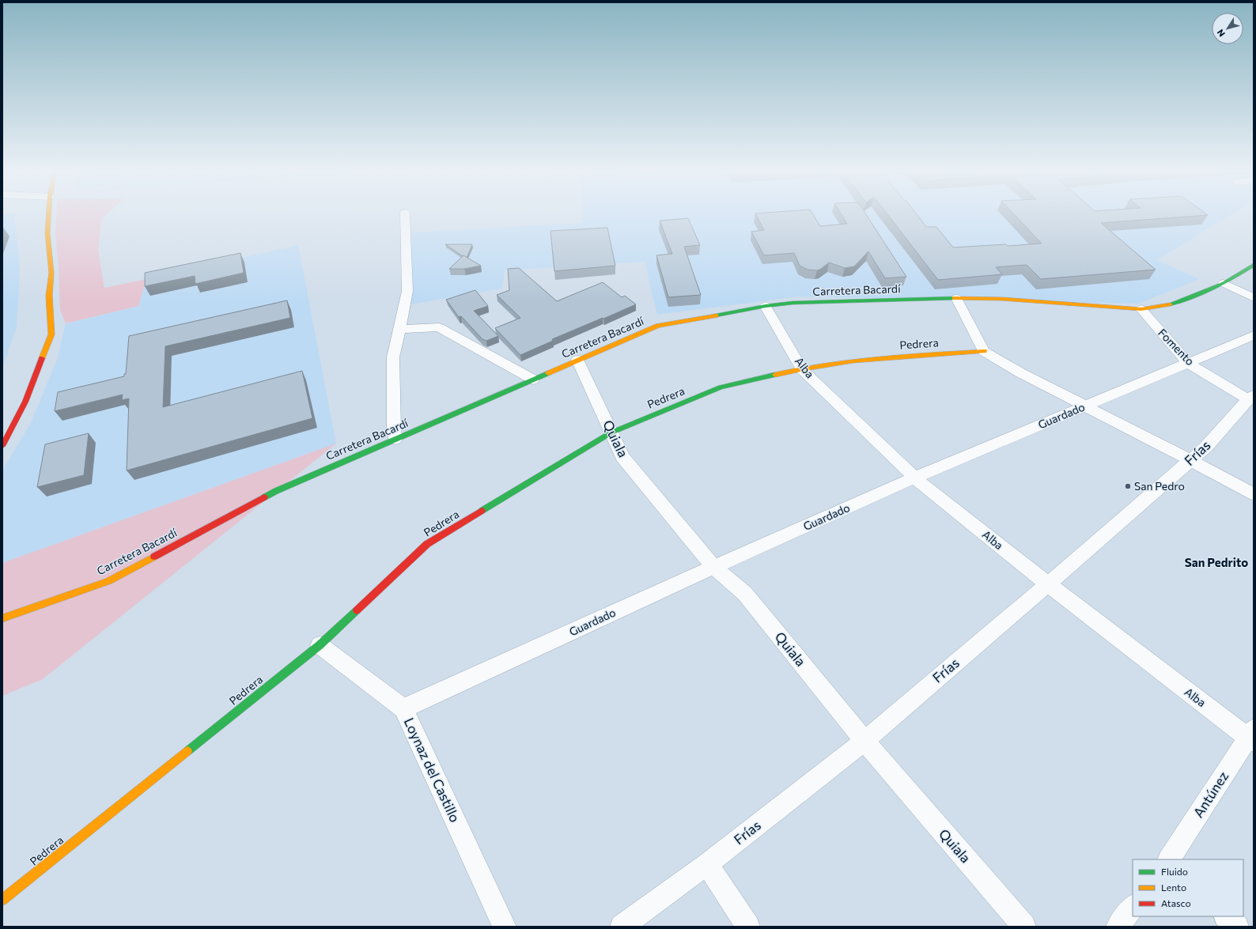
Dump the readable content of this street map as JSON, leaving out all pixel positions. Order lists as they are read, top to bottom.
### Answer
{
  "streets": {
    "street": [
      "Carretera Bacardí",
      "Pedrera",
      "Fomento",
      "Alba",
      "Guardado",
      "Quiala",
      "Frías",
      "Loynaz del Castillo",
      "Antúnez"
    ]
  },
  "crossings": [
    ["Carretera Bacardí", "Fomento"],
    ["Carretera Bacardí", "Alba"],
    ["Carretera Bacardí", "Quiala"],
    ["Pedrera", "Alba"],
    ["Pedrera", "Quiala"],
    ["Pedrera", "Loynaz del Castillo"],
    ["Fomento", "Guardado"],
    ["Fomento", "Frías"],
    ["Alba", "Guardado"],
    ["Alba", "Frías"],
    ["Alba", "Antúnez"],
    ["Guardado", "Quiala"],
    ["Guardado", "Loynaz del Castillo"],
    ["Quiala", "Frías"]
  ],
  "districts": ["San Pedrito"],
  "places": ["San Pedro"],
  "legend": ["Fluido", "Lento", "Atasco"],
  "north": "bottom left"
}
